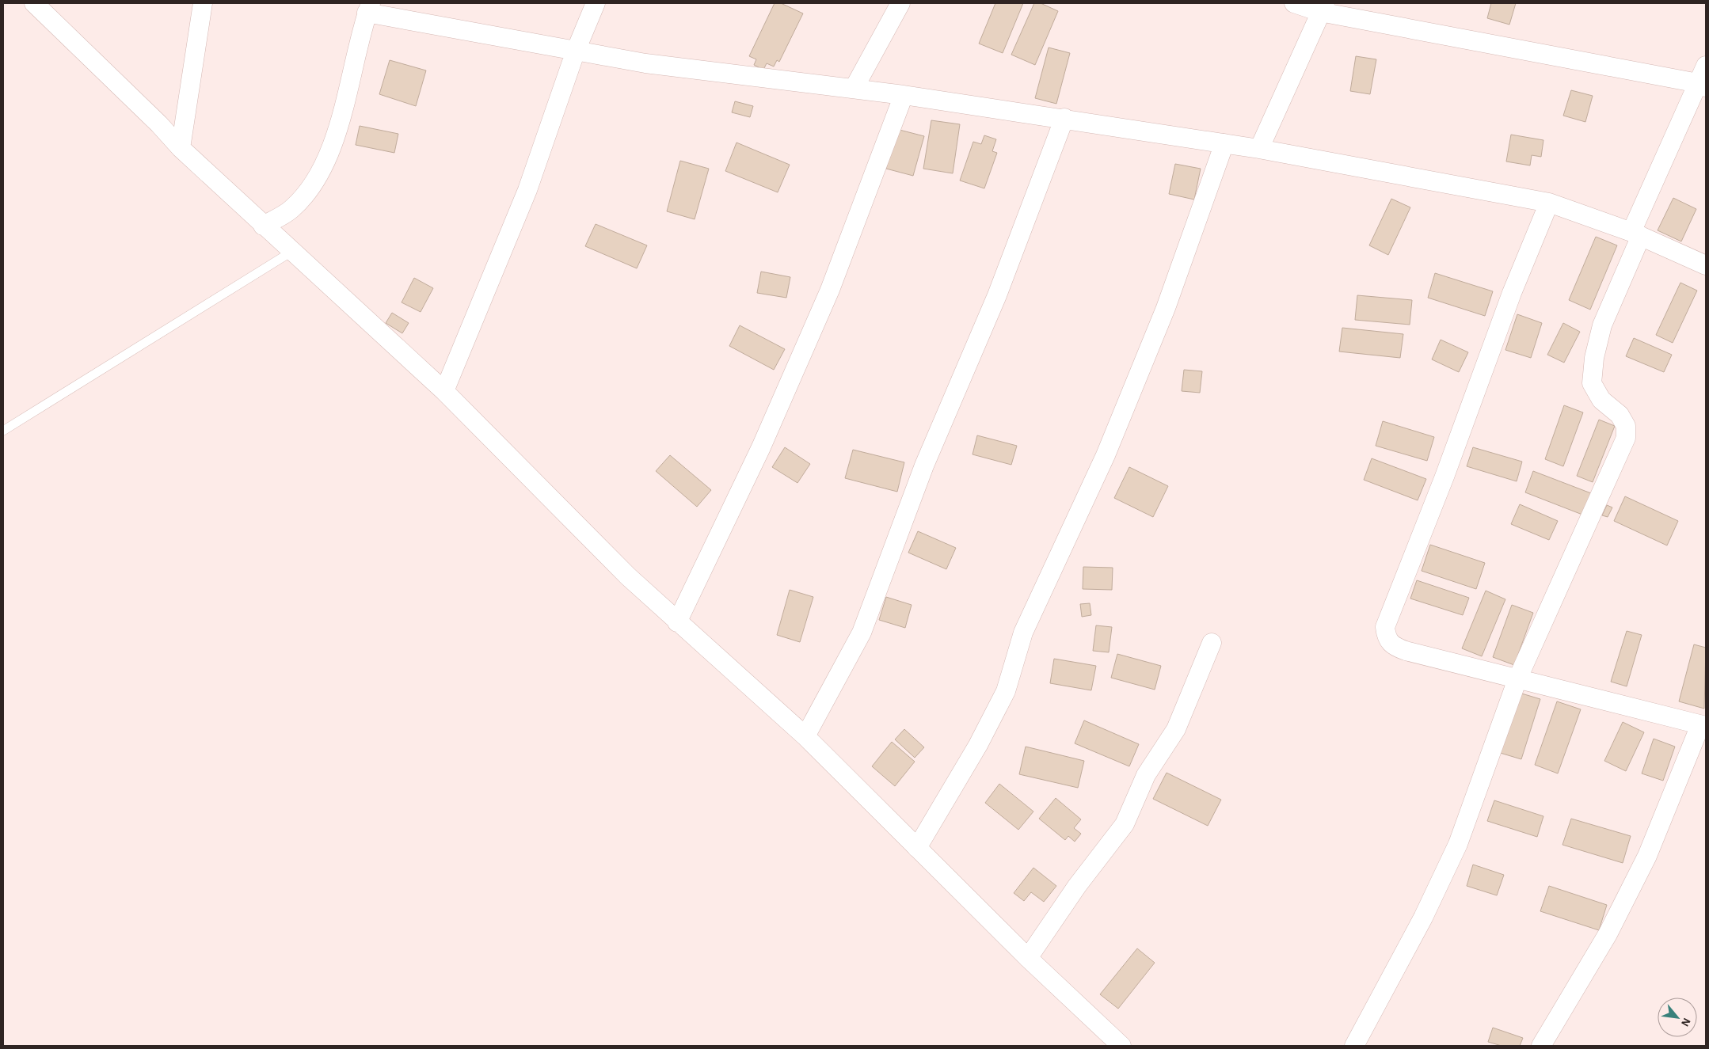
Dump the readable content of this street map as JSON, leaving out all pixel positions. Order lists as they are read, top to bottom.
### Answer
{
  "north": "bottom right"
}
